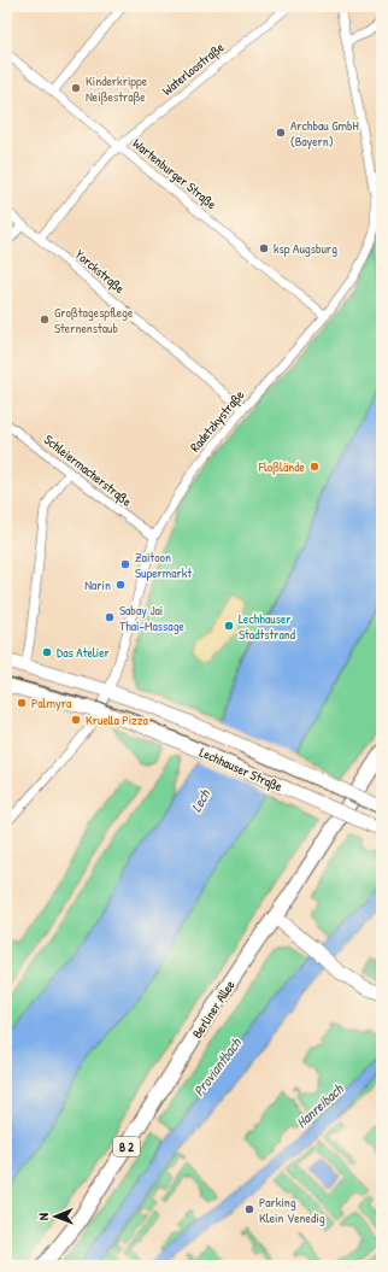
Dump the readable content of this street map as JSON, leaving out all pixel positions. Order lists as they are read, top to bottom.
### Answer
{
  "streets": {
    "main road": ["Berliner Allee", "B 2"],
    "street": [
      "Waterloostraße",
      "Wartenburger Straße",
      "Yorckstraße",
      "Radetzkystraße",
      "Schleiermacherstraße",
      "Lechhauser Straße"
    ]
  },
  "crossings": [
    ["Waterloostraße", "Wartenburger Straße"],
    ["Waterloostraße", "Yorckstraße"],
    ["Wartenburger Straße", "Radetzkystraße"],
    ["Yorckstraße", "Radetzkystraße"],
    ["Radetzkystraße", "Schleiermacherstraße"],
    ["Radetzkystraße", "Lechhauser Straße"]
  ],
  "water": ["Lech", "Proviantbach", "Hanreibach"],
  "places": [
    "Kinderkrippe Neißestraße",
    "Archbau GmbH (Bayern)",
    "ksp Augsburg",
    "Großtagespflege Sternenstaub",
    "Floßlände",
    "Zaitoon Supermarkt",
    "Narin",
    "Sabay Jai Thai-Massage",
    "Lechhauser Stadtstrand",
    "Das Atelier",
    "Palmyra",
    "Kruella Pizza",
    "Parking Klein Venedig"
  ],
  "north": "left"
}
